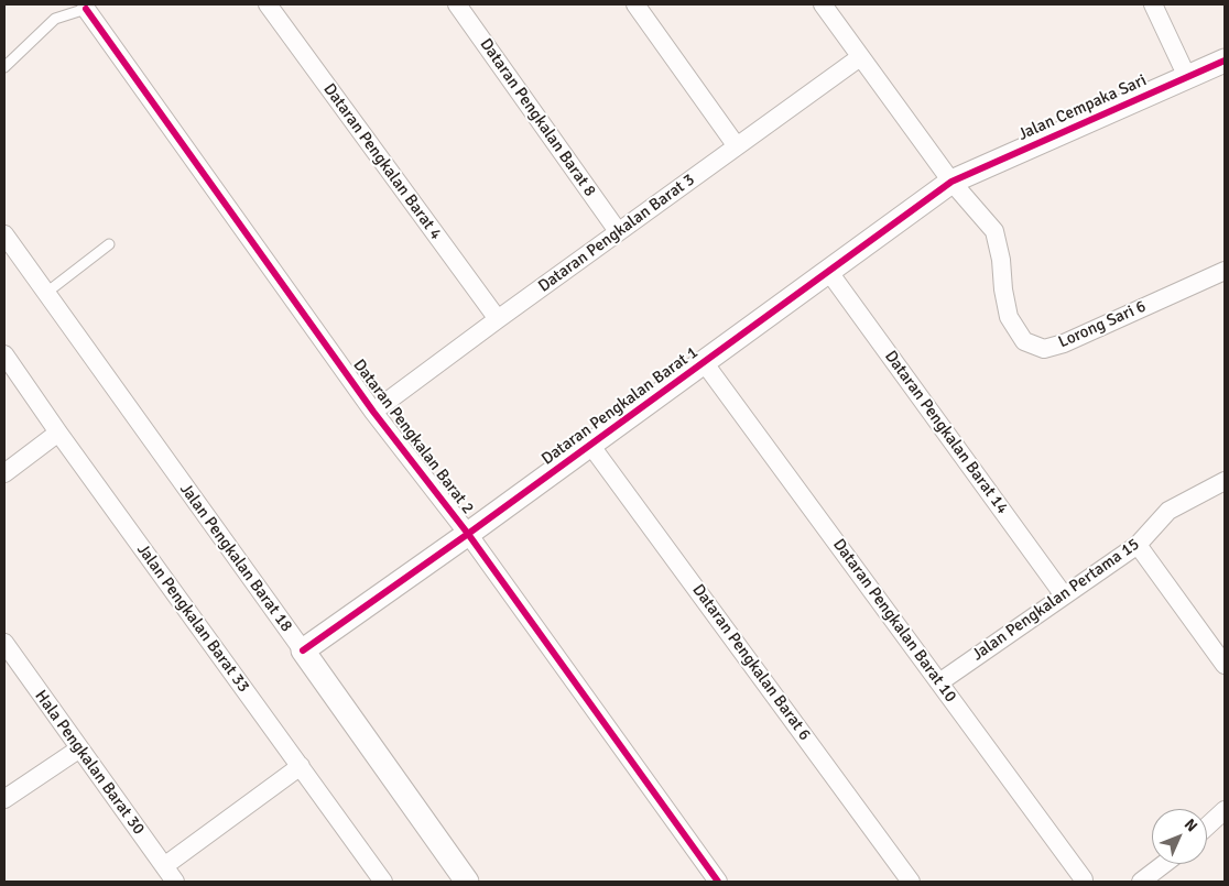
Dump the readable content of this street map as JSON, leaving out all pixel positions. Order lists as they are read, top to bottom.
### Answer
{
  "streets": {
    "street": [
      "Jalan Cempaka Sari",
      "Dataran Pengkalan Barat 8",
      "Dataran Pengkalan Barat 4",
      "Dataran Pengkalan Barat 3",
      "Lorong Sari 6",
      "Dataran Pengkalan Barat 1",
      "Dataran Pengkalan Barat 14",
      "Dataran Pengkalan Barat 2",
      "Jalan Pengkalan Barat 18",
      "Jalan Pengkalan Pertama 15",
      "Jalan Pengkalan Barat 33",
      "Dataran Pengkalan Barat 10",
      "Dataran Pengkalan Barat 6",
      "Hala Pengkalan Barat 30"
    ]
  },
  "crossings": [
    ["Jalan Cempaka Sari", "Lorong Sari 6"],
    ["Jalan Cempaka Sari", "Dataran Pengkalan Barat 1"],
    ["Dataran Pengkalan Barat 8", "Dataran Pengkalan Barat 3"],
    ["Dataran Pengkalan Barat 4", "Dataran Pengkalan Barat 3"],
    ["Dataran Pengkalan Barat 3", "Lorong Sari 6"],
    ["Dataran Pengkalan Barat 3", "Dataran Pengkalan Barat 2"],
    ["Lorong Sari 6", "Dataran Pengkalan Barat 1"],
    ["Dataran Pengkalan Barat 1", "Dataran Pengkalan Barat 14"],
    ["Dataran Pengkalan Barat 1", "Dataran Pengkalan Barat 2"],
    ["Dataran Pengkalan Barat 1", "Jalan Pengkalan Barat 18"],
    ["Dataran Pengkalan Barat 1", "Dataran Pengkalan Barat 10"],
    ["Dataran Pengkalan Barat 1", "Dataran Pengkalan Barat 6"],
    ["Dataran Pengkalan Barat 14", "Jalan Pengkalan Pertama 15"],
    ["Jalan Pengkalan Pertama 15", "Dataran Pengkalan Barat 10"]
  ],
  "north": "top right"
}
